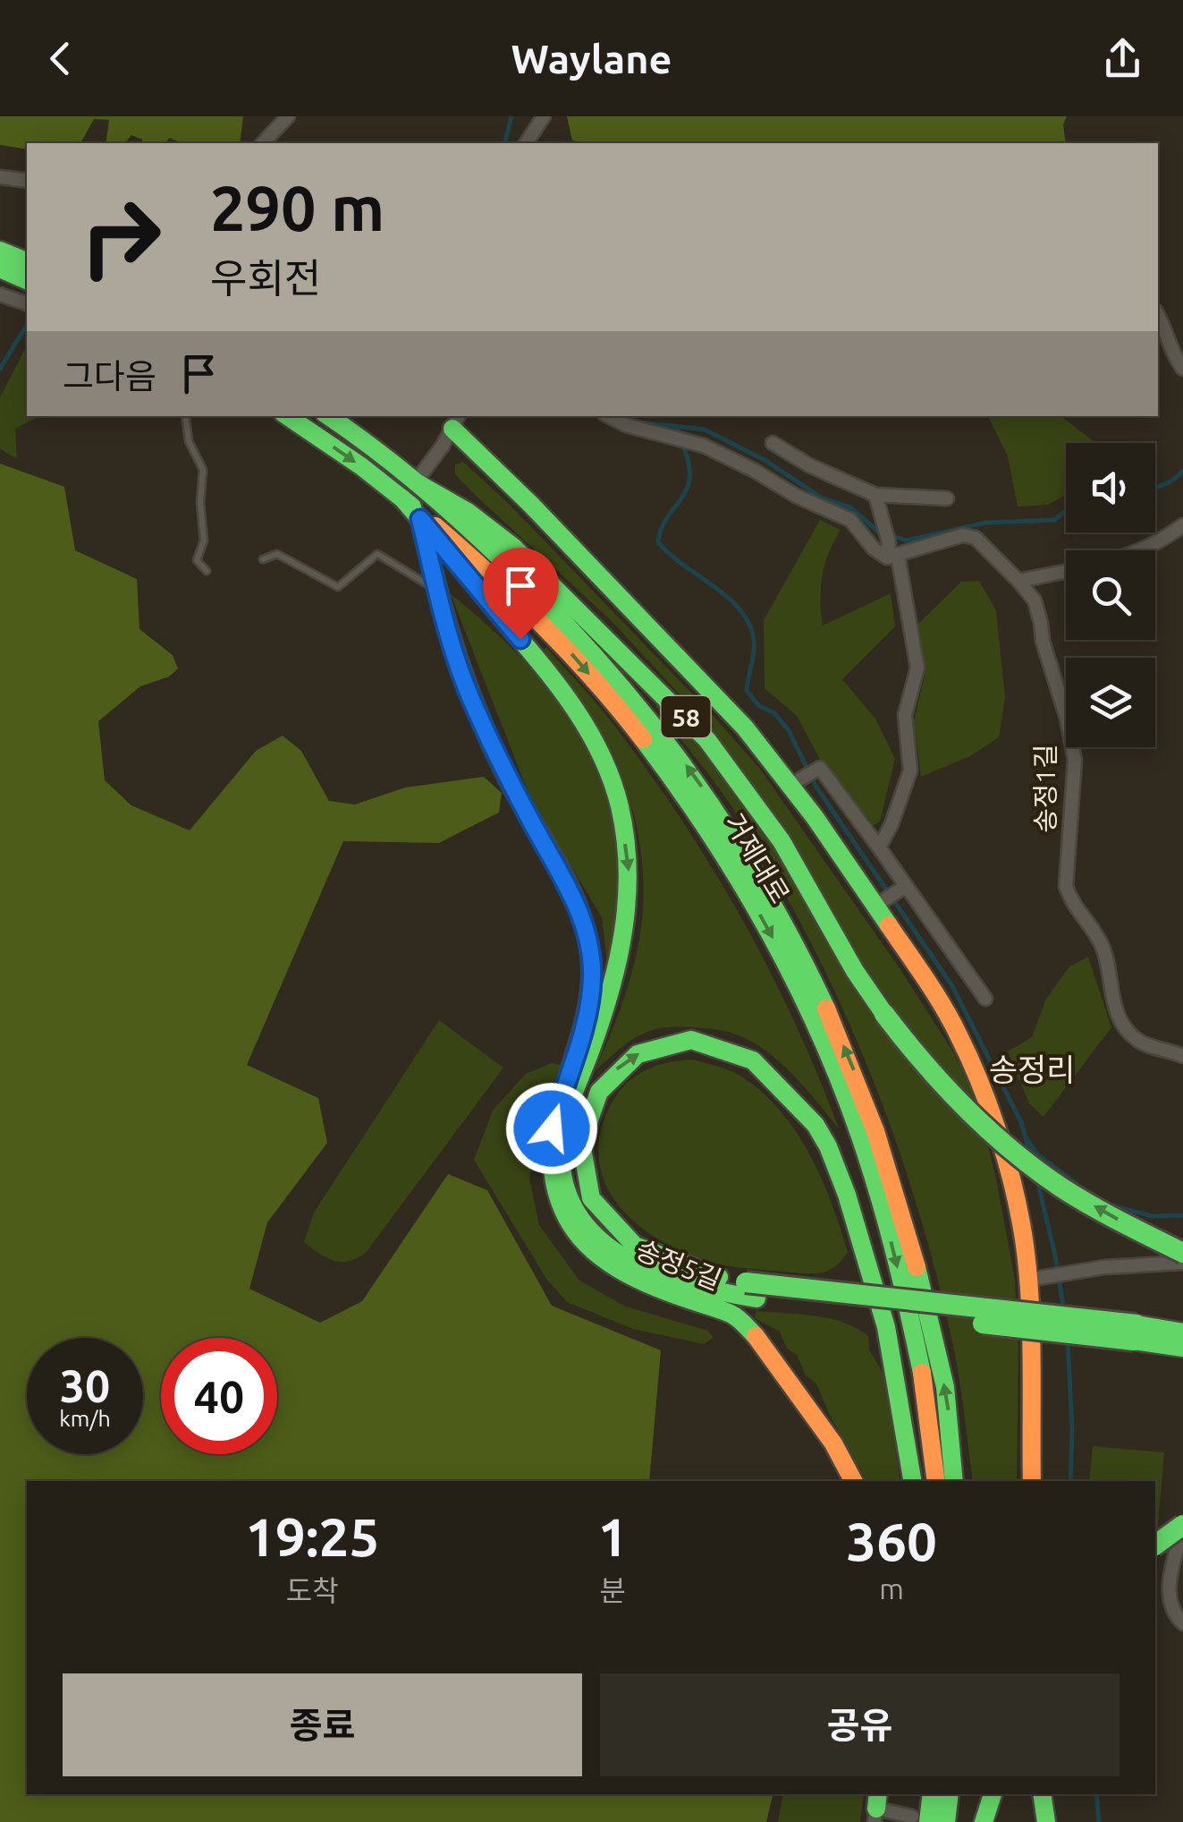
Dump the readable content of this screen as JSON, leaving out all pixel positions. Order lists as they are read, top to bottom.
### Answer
{
  "streets": {
    "main road": ["58", "거제대로", "송정5길"],
    "street": ["송정1길"]
  },
  "crossings": [
    ["58", "거제대로"],
    ["58", "송정5길"]
  ],
  "districts": ["송정리"],
  "page": {
    "header": "Waylane",
    "turn": ["290 m", "우회전"],
    "then": "그다음",
    "speed": "30 km/h",
    "limit": "40",
    "eta": [
      "19:25",
      "도착",
      "1",
      "분",
      "360",
      "m"
    ],
    "buttons": ["종료", "공유"]
  }
}
